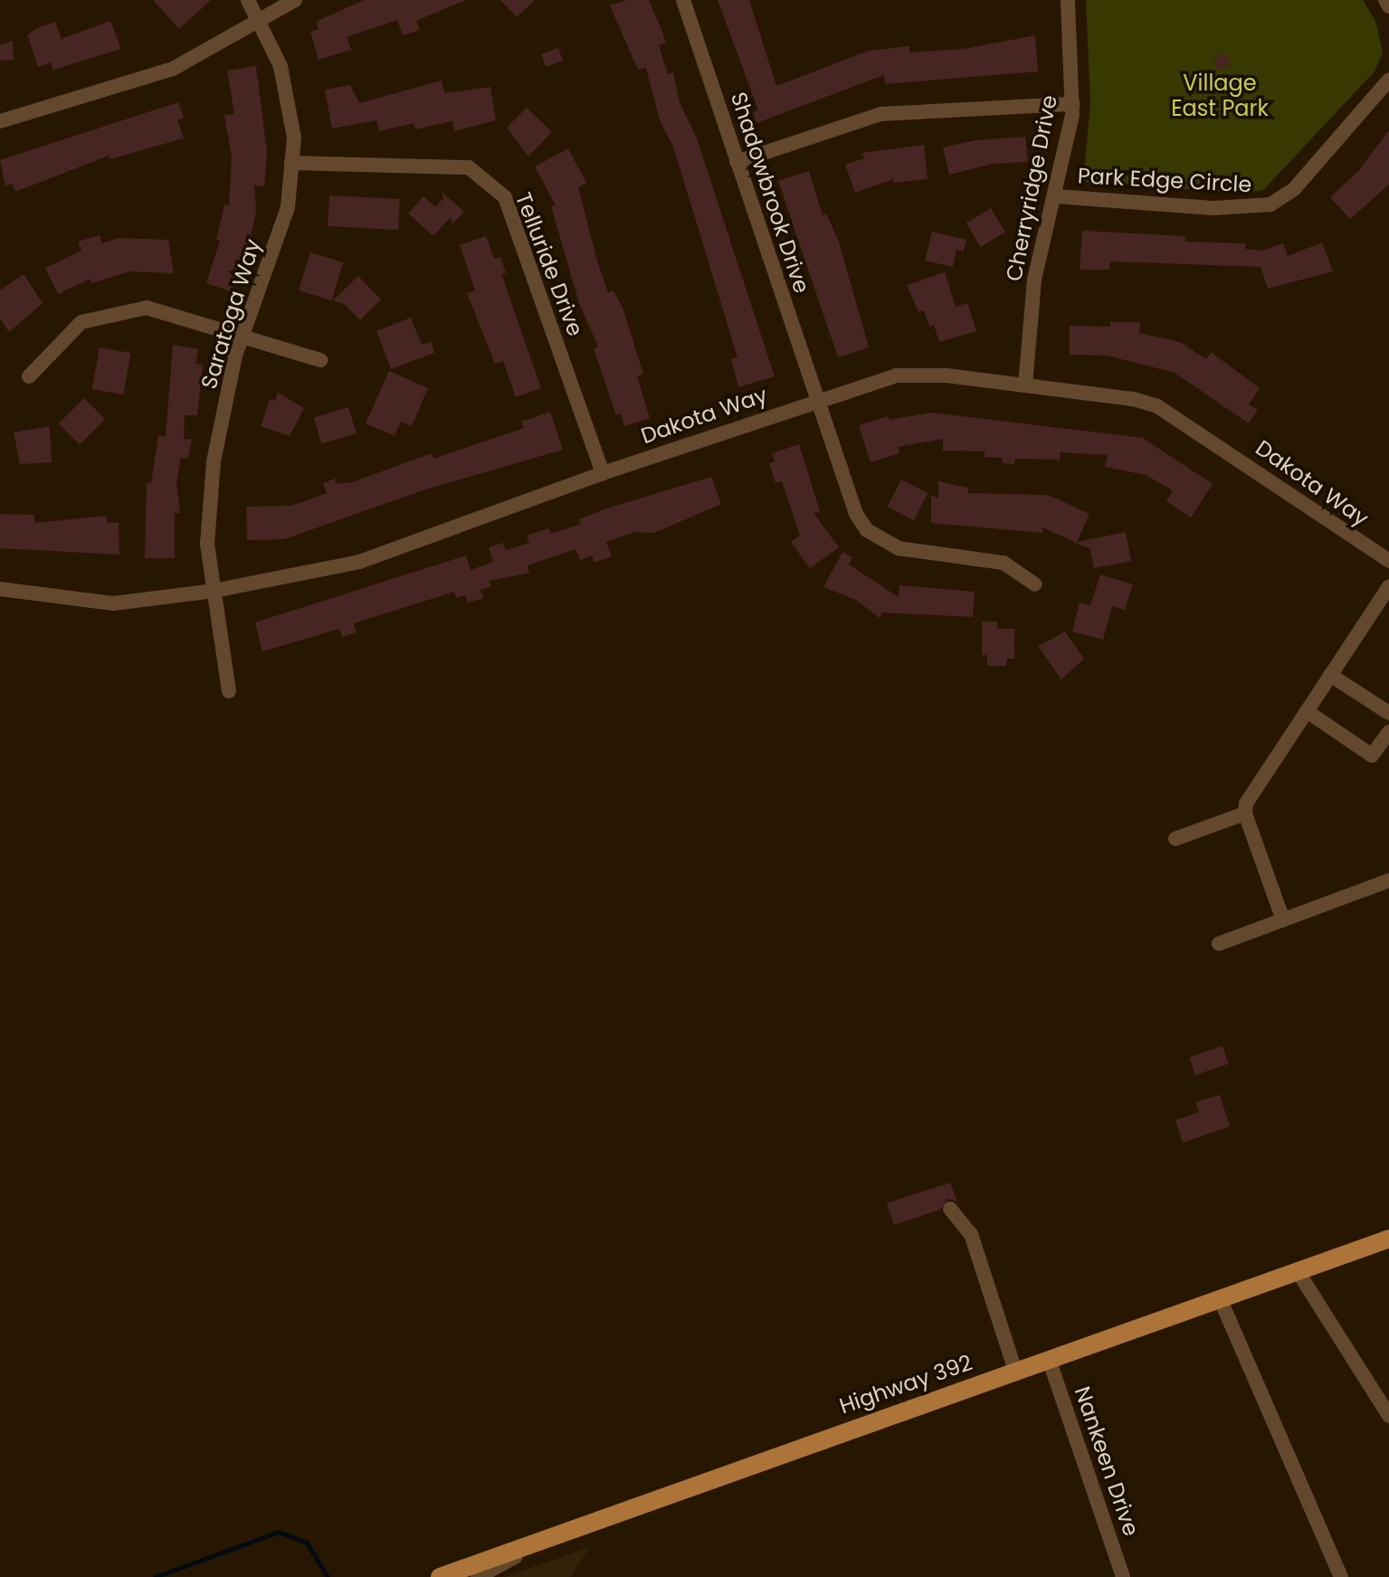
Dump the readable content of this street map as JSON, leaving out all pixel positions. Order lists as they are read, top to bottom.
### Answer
{
  "streets": {
    "main road": ["Highway 392"],
    "street": [
      "Park Edge Circle",
      "Cherryridge Drive",
      "Shadowbrook Drive",
      "Telluride Drive",
      "Saratoga Way",
      "Dakota Way",
      "Nankeen Drive"
    ]
  },
  "crossings": [
    ["Park Edge Circle", "Cherryridge Drive"],
    ["Cherryridge Drive", "Dakota Way"],
    ["Shadowbrook Drive", "Dakota Way"],
    ["Telluride Drive", "Saratoga Way"],
    ["Telluride Drive", "Dakota Way"],
    ["Saratoga Way", "Dakota Way"],
    ["Highway 392", "Nankeen Drive"]
  ],
  "parks": ["Village East Park"]
}
